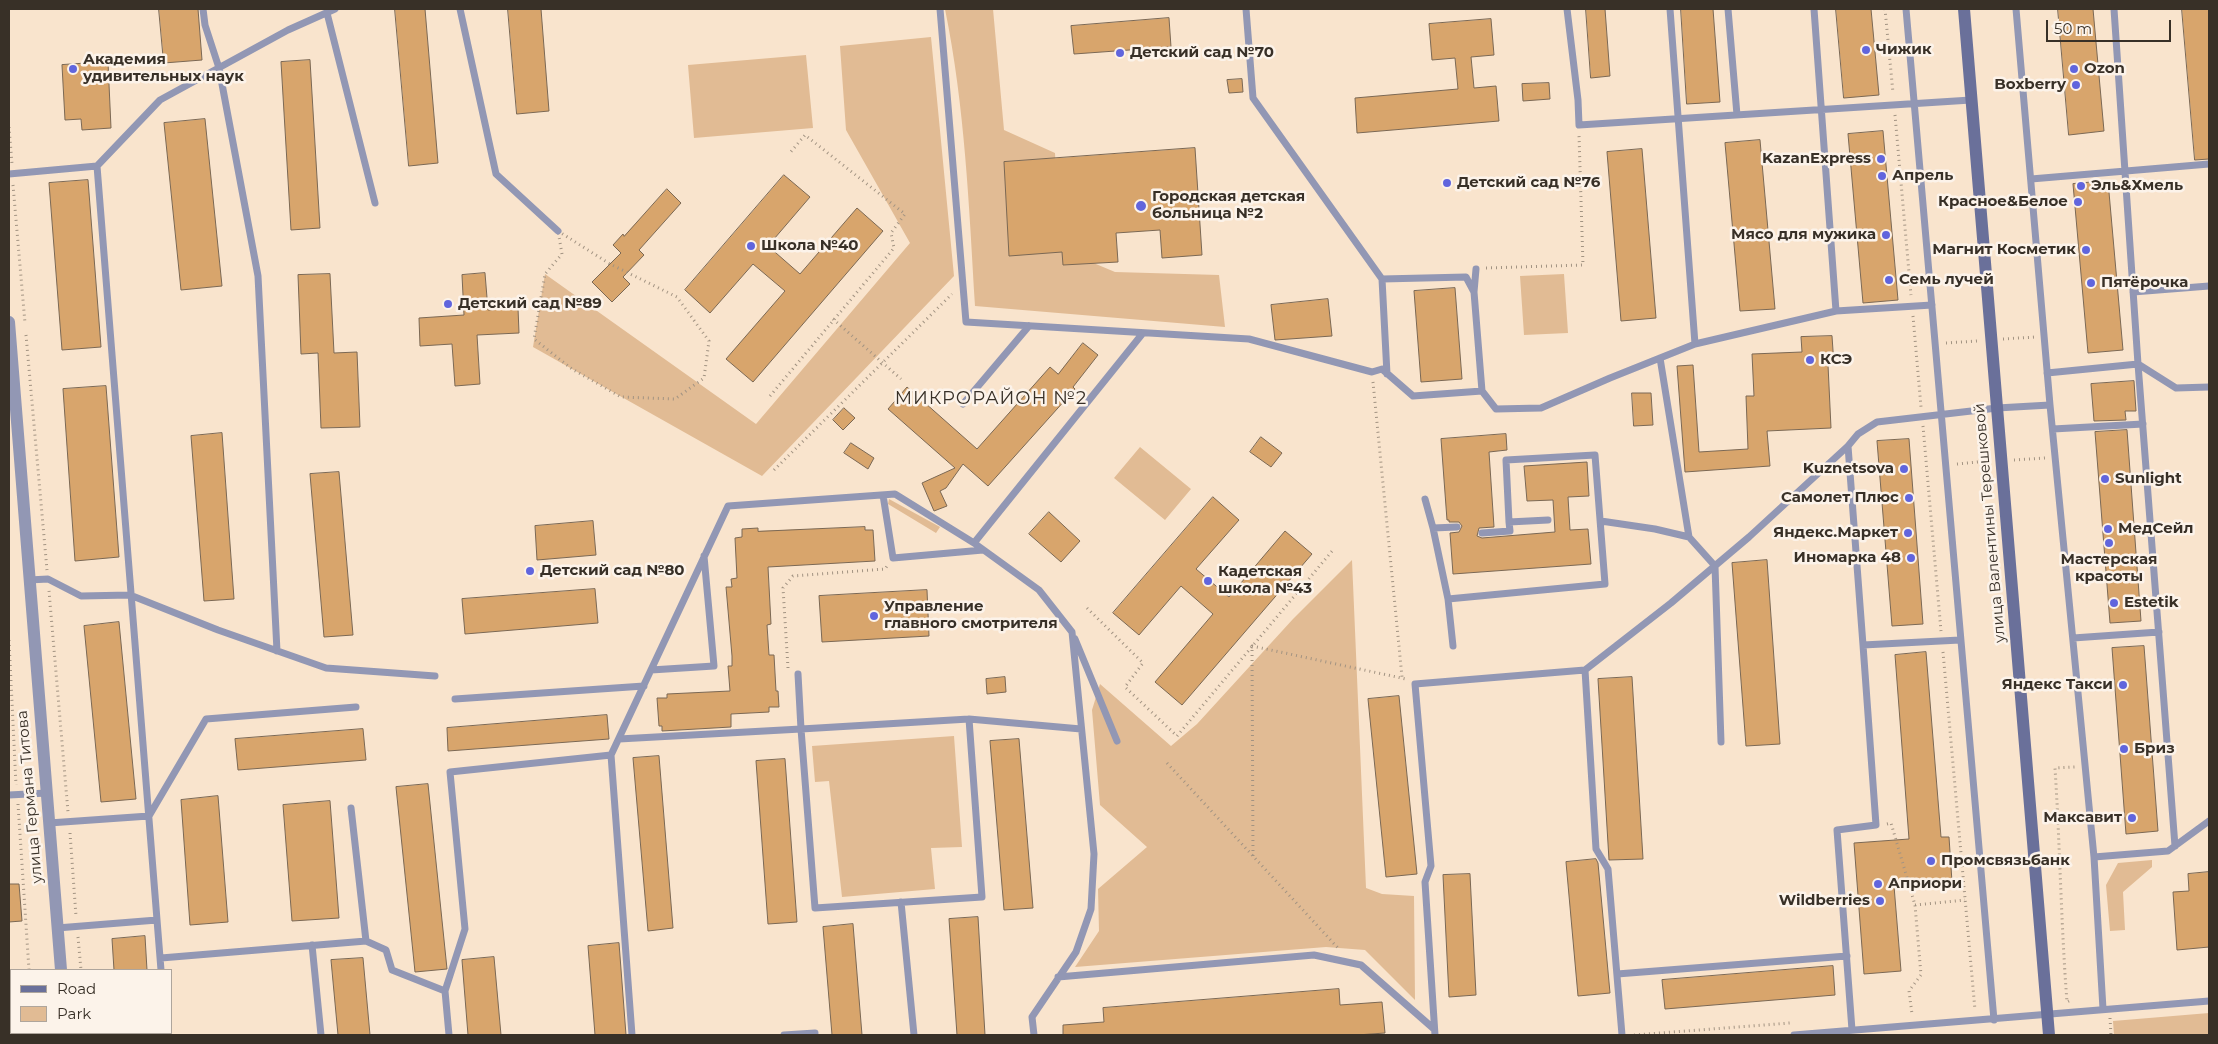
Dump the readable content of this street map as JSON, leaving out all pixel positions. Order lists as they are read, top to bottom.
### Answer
{
  "streets": {
    "main road": ["улица Валентины Терешковой"],
    "street": ["улица Германа Титова"]
  },
  "districts": ["МИКРОРАЙОН №2"],
  "places": [
    "Чижик",
    "Детский сад №70",
    "Академия удивительных наук",
    "Ozon",
    "Boxberry",
    "KazanExpress",
    "Апрель",
    "Детский сад №76",
    "Эль&Хмель",
    "Красное&Белое",
    "Городская детская больница №2",
    "Мясо для мужика",
    "Школа №40",
    "Магнит Косметик",
    "Семь лучей",
    "Пятёрочка",
    "Детский сад №89",
    "КСЭ",
    "Kuznetsova",
    "Sunlight",
    "Самолет Плюс",
    "МедСейл",
    "Яндекс.Маркет",
    "Мастерская красоты",
    "Иномарка 48",
    "Детский сад №80",
    "Кадетская школа №43",
    "Estetik",
    "Управление главного смотрителя",
    "Яндекс Такси",
    "Бриз",
    "Максавит",
    "Промсвязьбанк",
    "Априори",
    "Wildberries"
  ],
  "legend": ["Road", "Park"],
  "scale_bar": "50 m"
}
